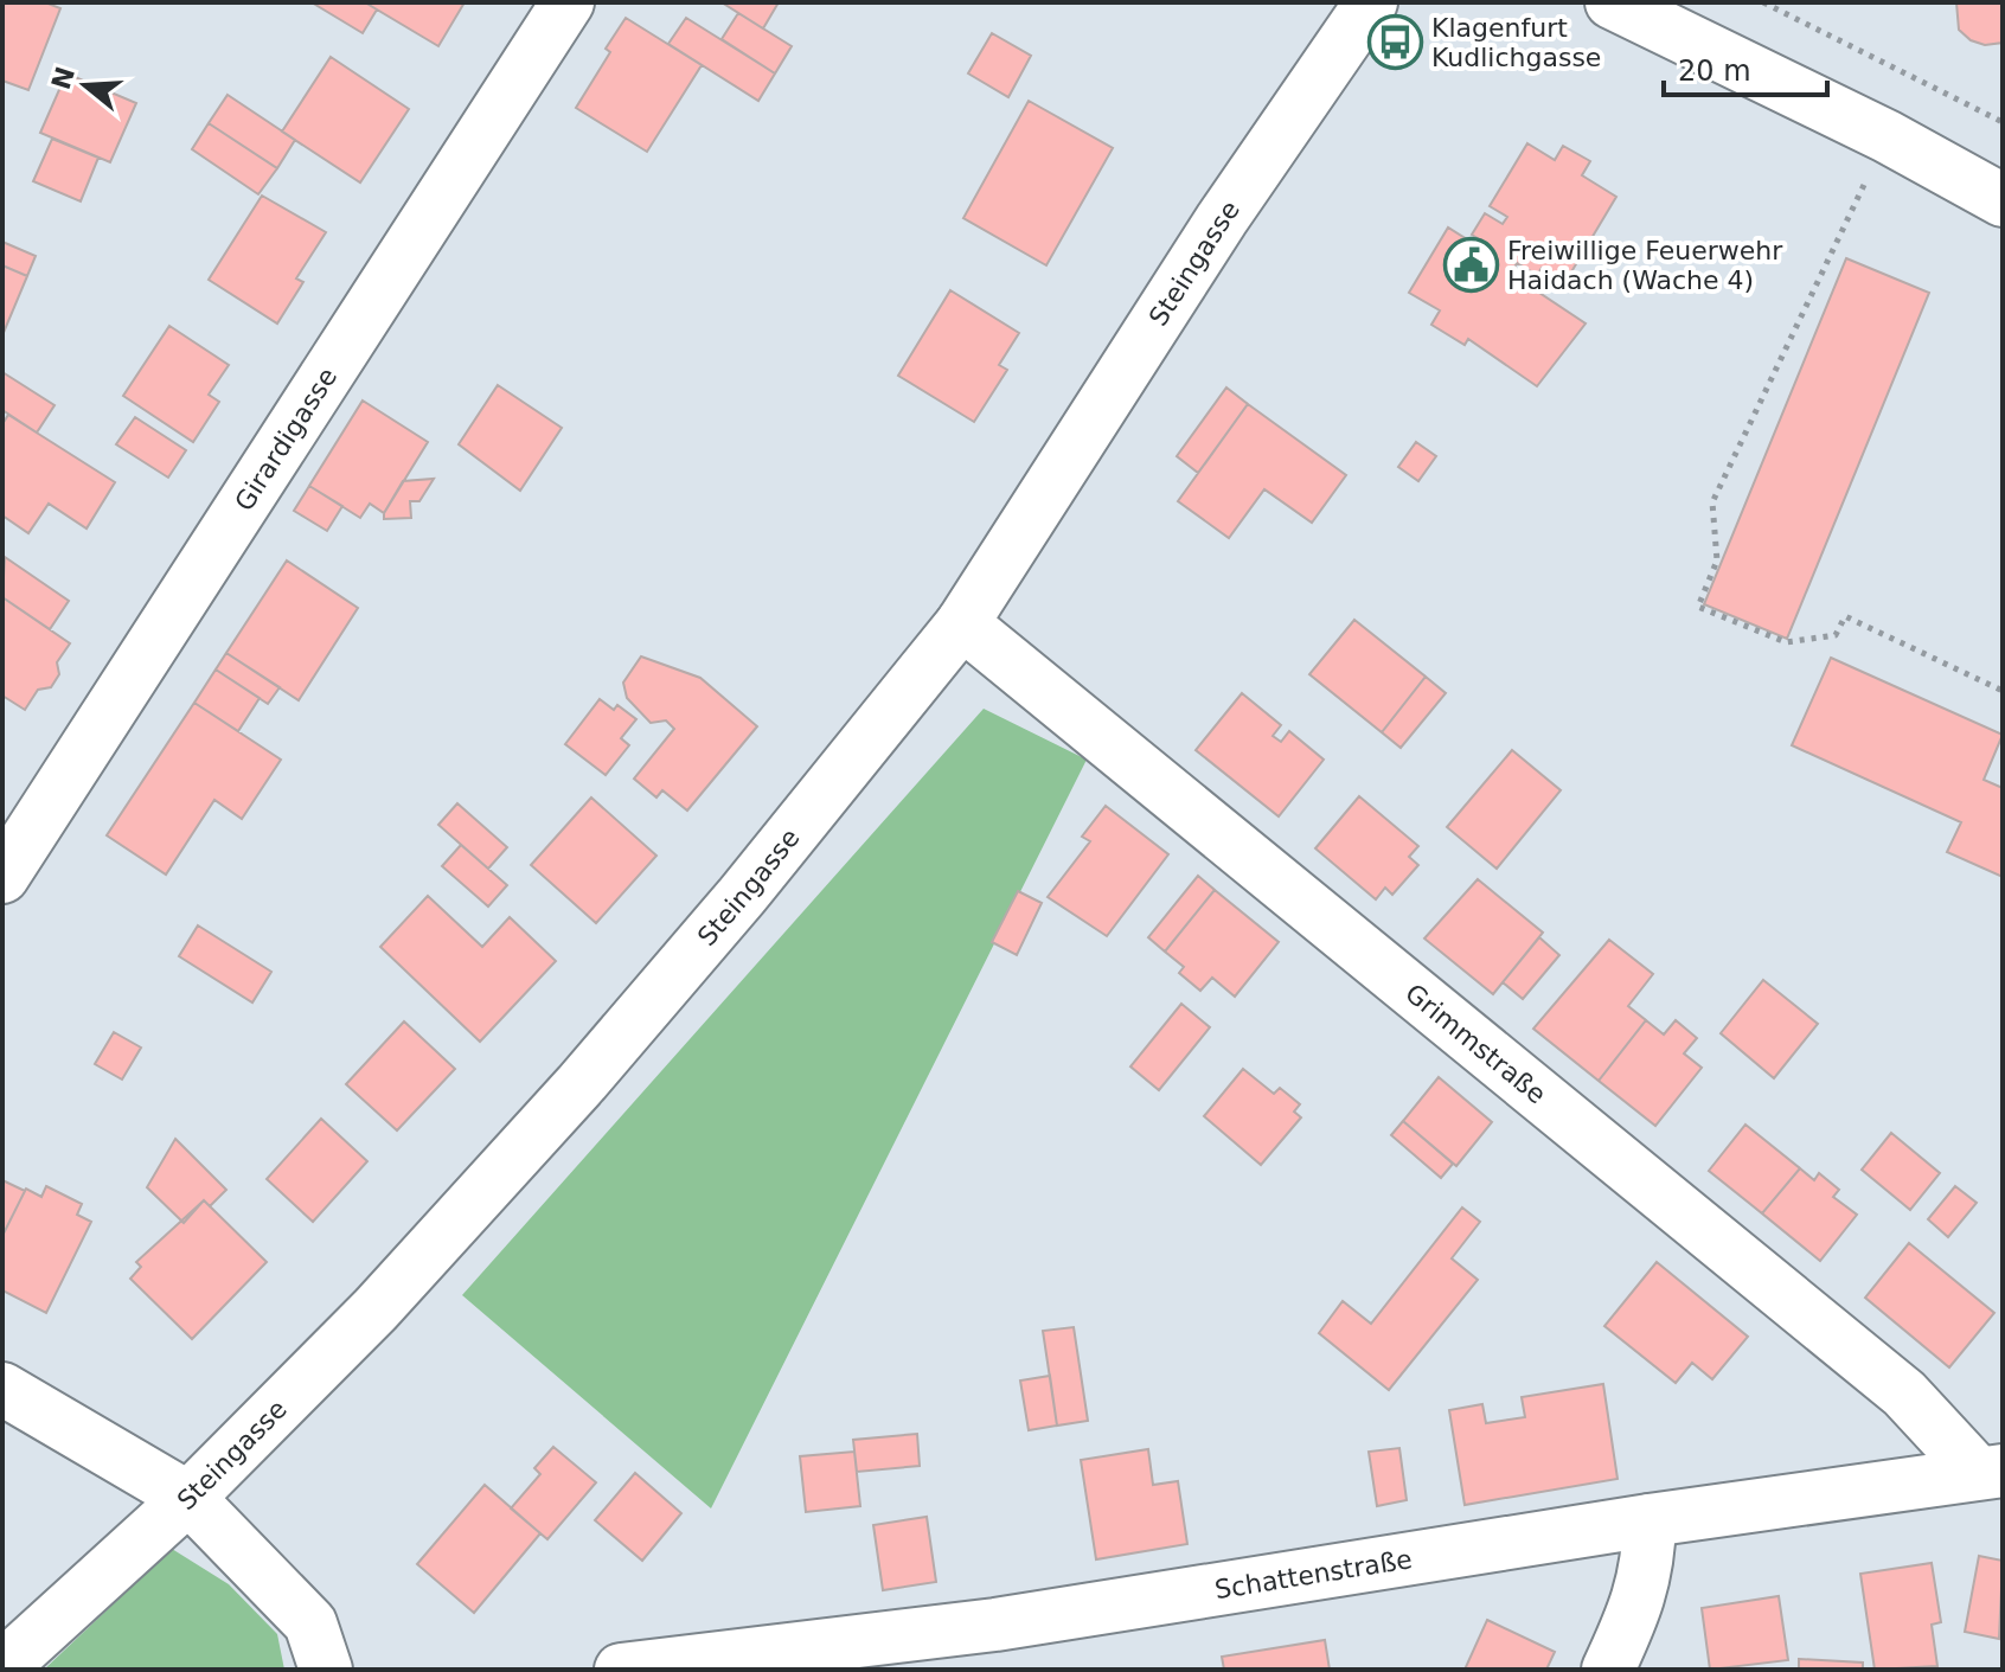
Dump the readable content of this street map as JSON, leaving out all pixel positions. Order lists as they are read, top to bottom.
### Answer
{
  "streets": {
    "street": [
      "Steingasse",
      "Girardigasse",
      "Grimmstraße",
      "Schattenstraße"
    ]
  },
  "crossings": [
    ["Steingasse", "Grimmstraße"],
    ["Grimmstraße", "Schattenstraße"]
  ],
  "places": {
    "bus stop": ["Klagenfurt Kudlichgasse"],
    "public building": ["Freiwillige Feuerwehr Haidach (Wache 4)"]
  },
  "scale_bar": "20 m",
  "north": "left"
}
